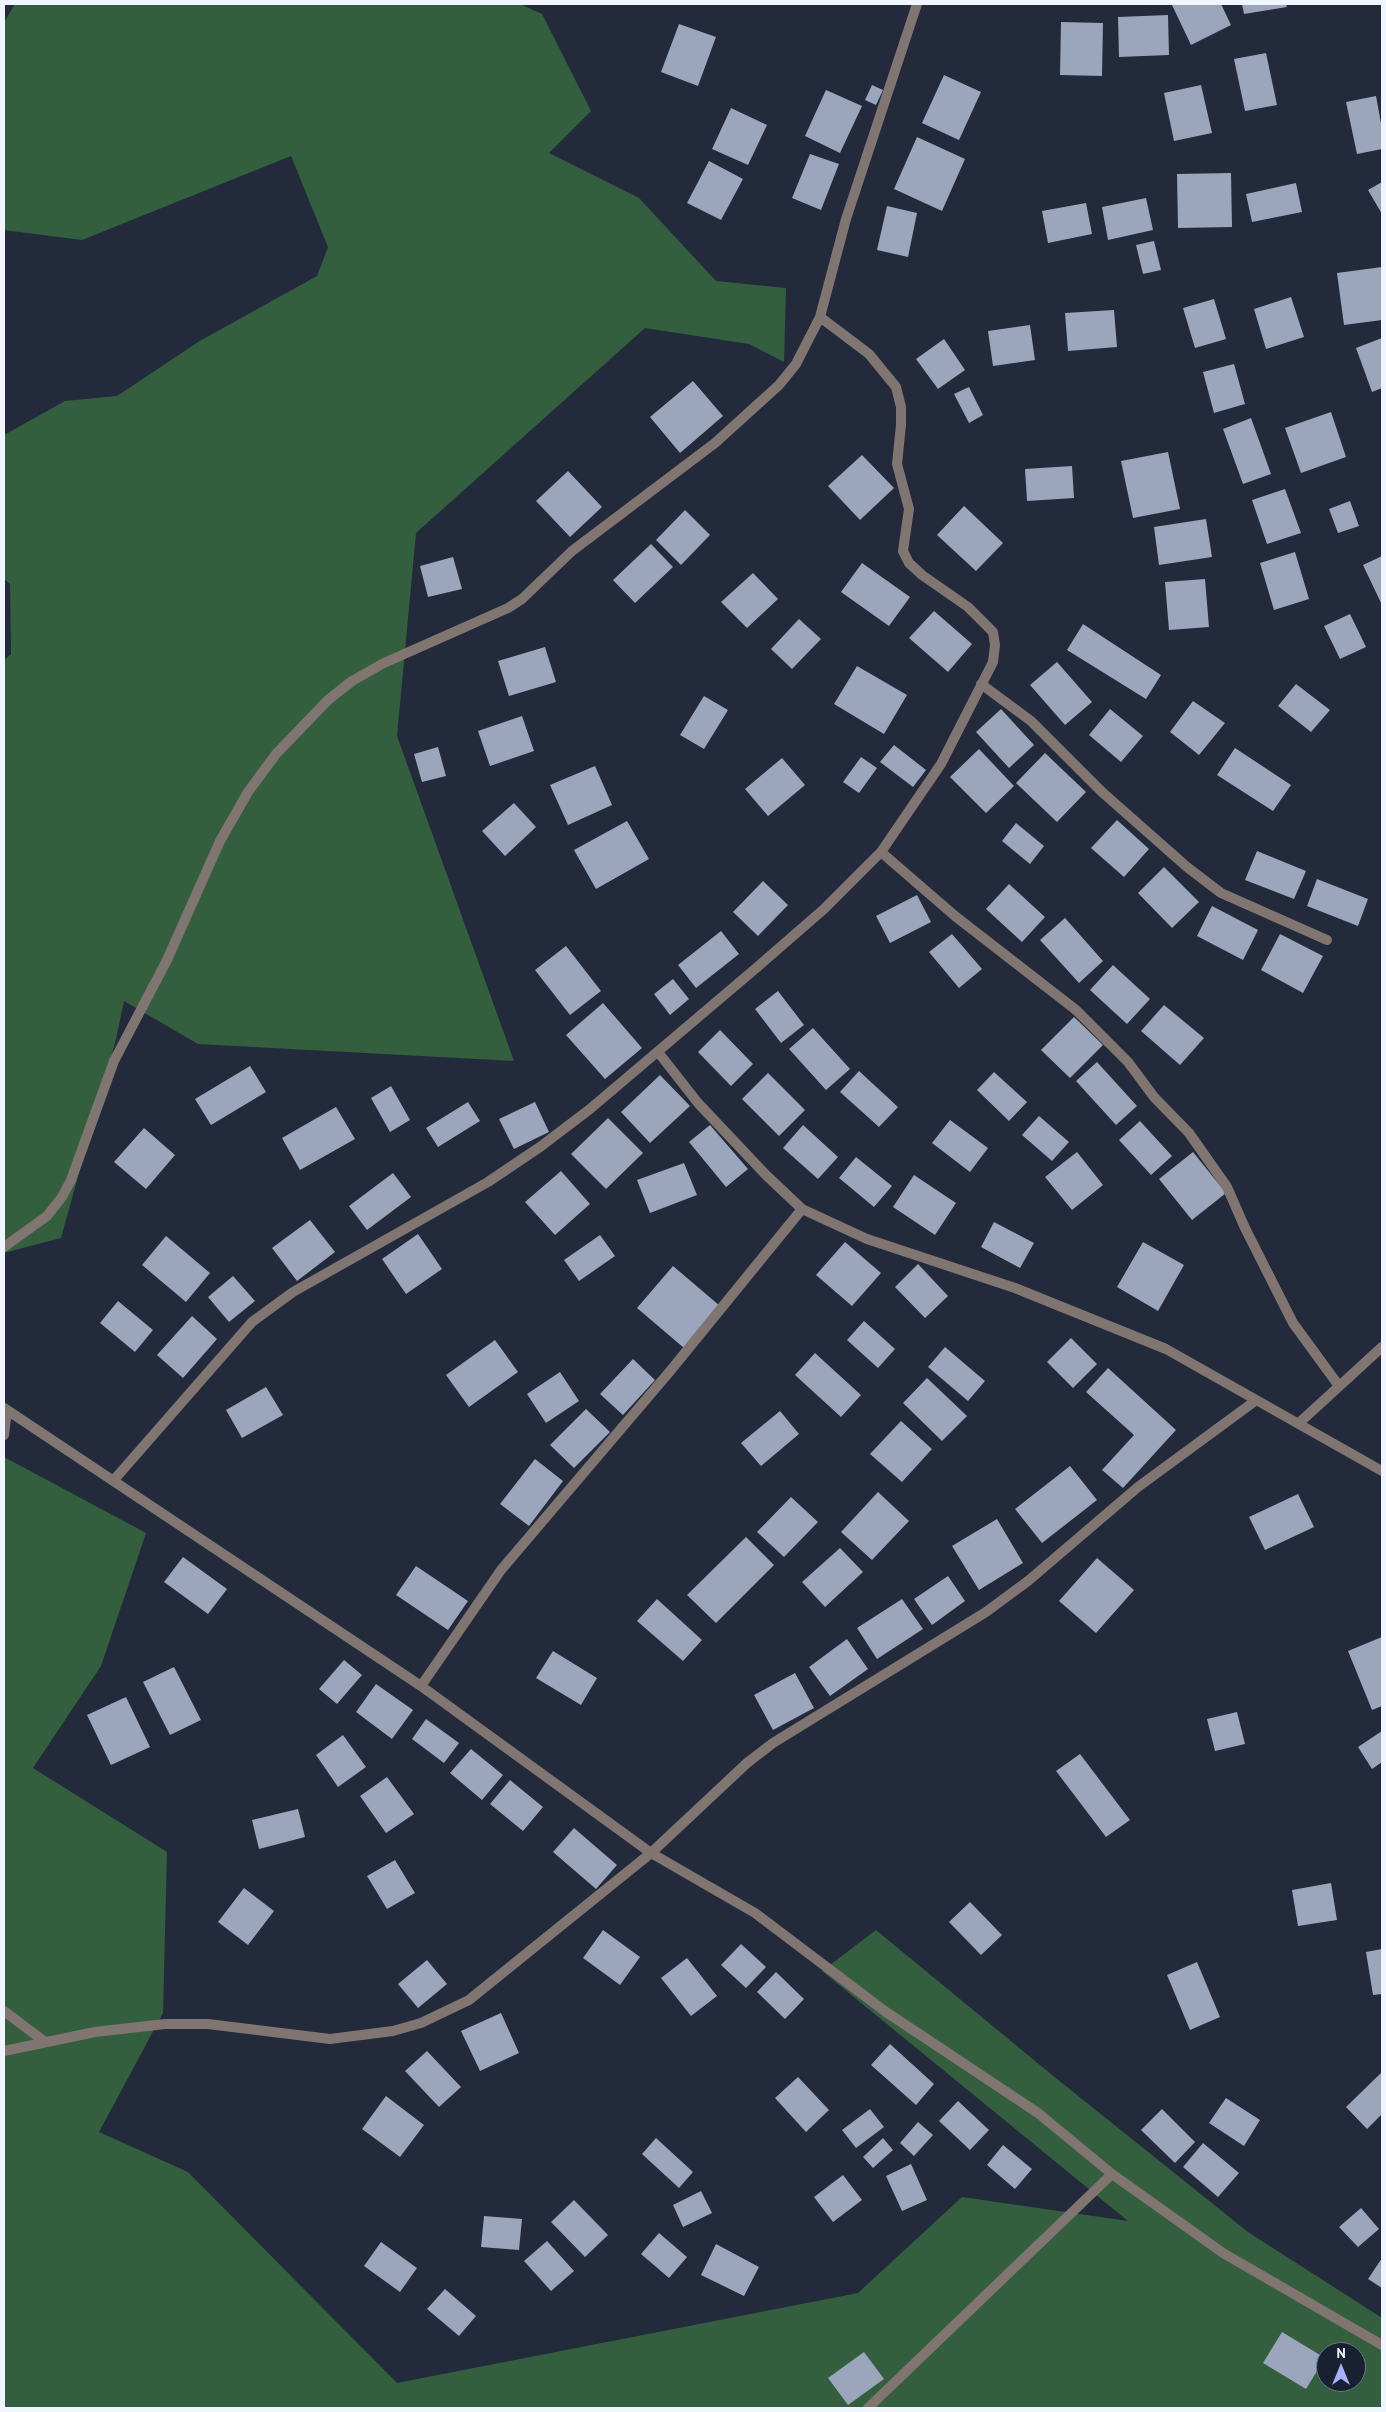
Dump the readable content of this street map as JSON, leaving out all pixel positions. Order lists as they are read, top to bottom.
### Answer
{
  "north": "top"
}
